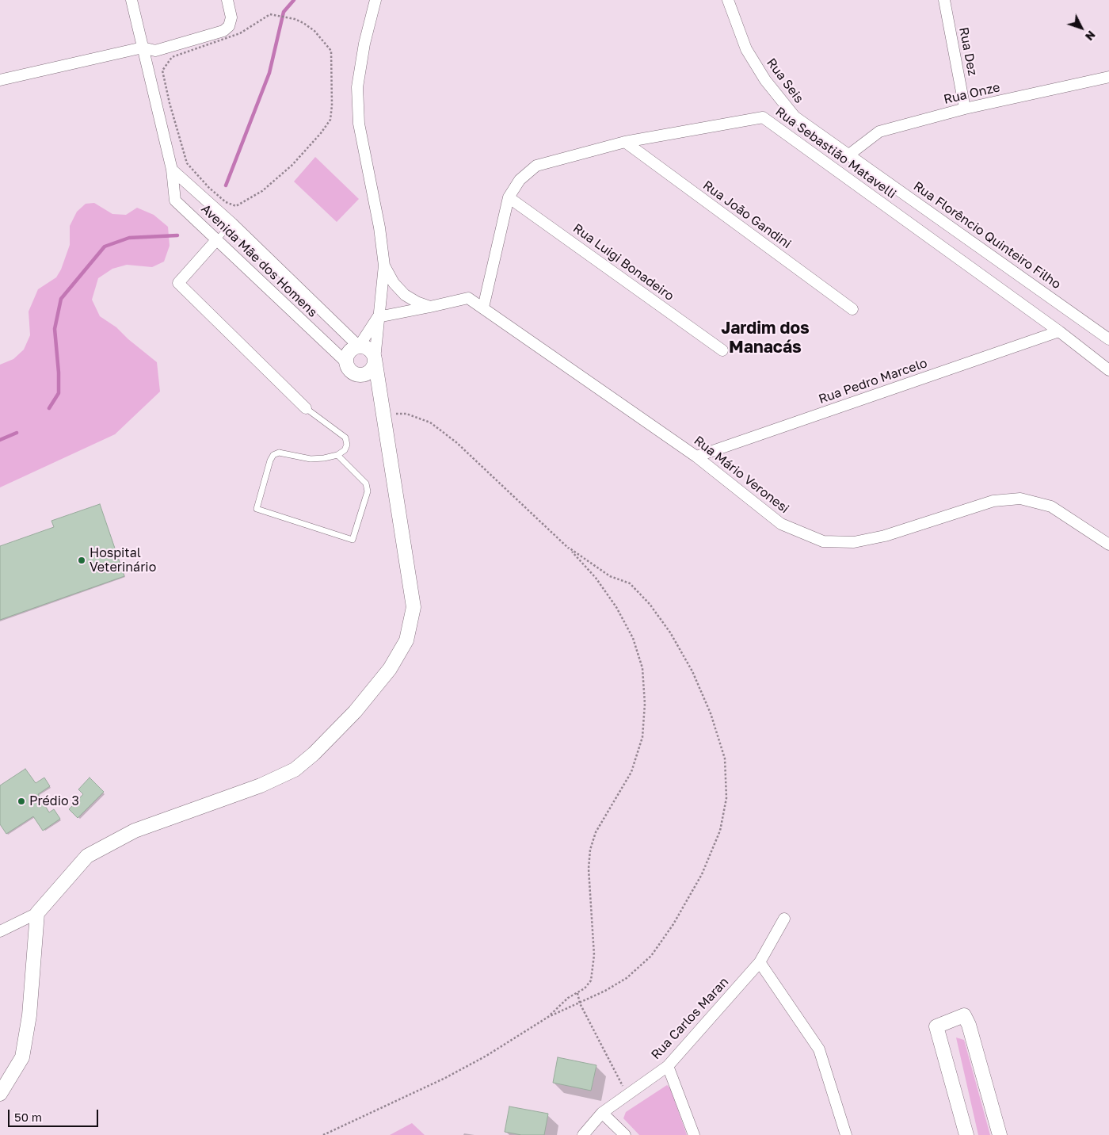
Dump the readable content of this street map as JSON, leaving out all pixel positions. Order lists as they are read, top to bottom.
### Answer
{
  "streets": {
    "street": [
      "Rua Dez",
      "Rua Seis",
      "Rua Onze",
      "Rua Sebastião Matavelli",
      "Rua João Gandini",
      "Rua Florêncio Quinteiro Filho",
      "Avenida Mãe dos Homens",
      "Rua Luigi Bonadeiro",
      "Rua Pedro Marcelo",
      "Rua Mário Veronesi",
      "Rua Carlos Maran"
    ]
  },
  "crossings": [
    ["Rua Dez", "Rua Onze"],
    ["Rua Seis", "Rua Onze"],
    ["Rua Seis", "Rua Florêncio Quinteiro Filho"],
    ["Rua Onze", "Rua Florêncio Quinteiro Filho"],
    ["Rua Sebastião Matavelli", "Rua João Gandini"],
    ["Rua Sebastião Matavelli", "Rua Luigi Bonadeiro"],
    ["Rua Sebastião Matavelli", "Rua Pedro Marcelo"],
    ["Rua Sebastião Matavelli", "Rua Mário Veronesi"],
    ["Rua Pedro Marcelo", "Rua Mário Veronesi"]
  ],
  "districts": ["Jardim dos Manacás"],
  "places": ["Hospital Veterinário", "Prédio 3"],
  "scale_bar": "50 m",
  "north": "bottom right"
}
